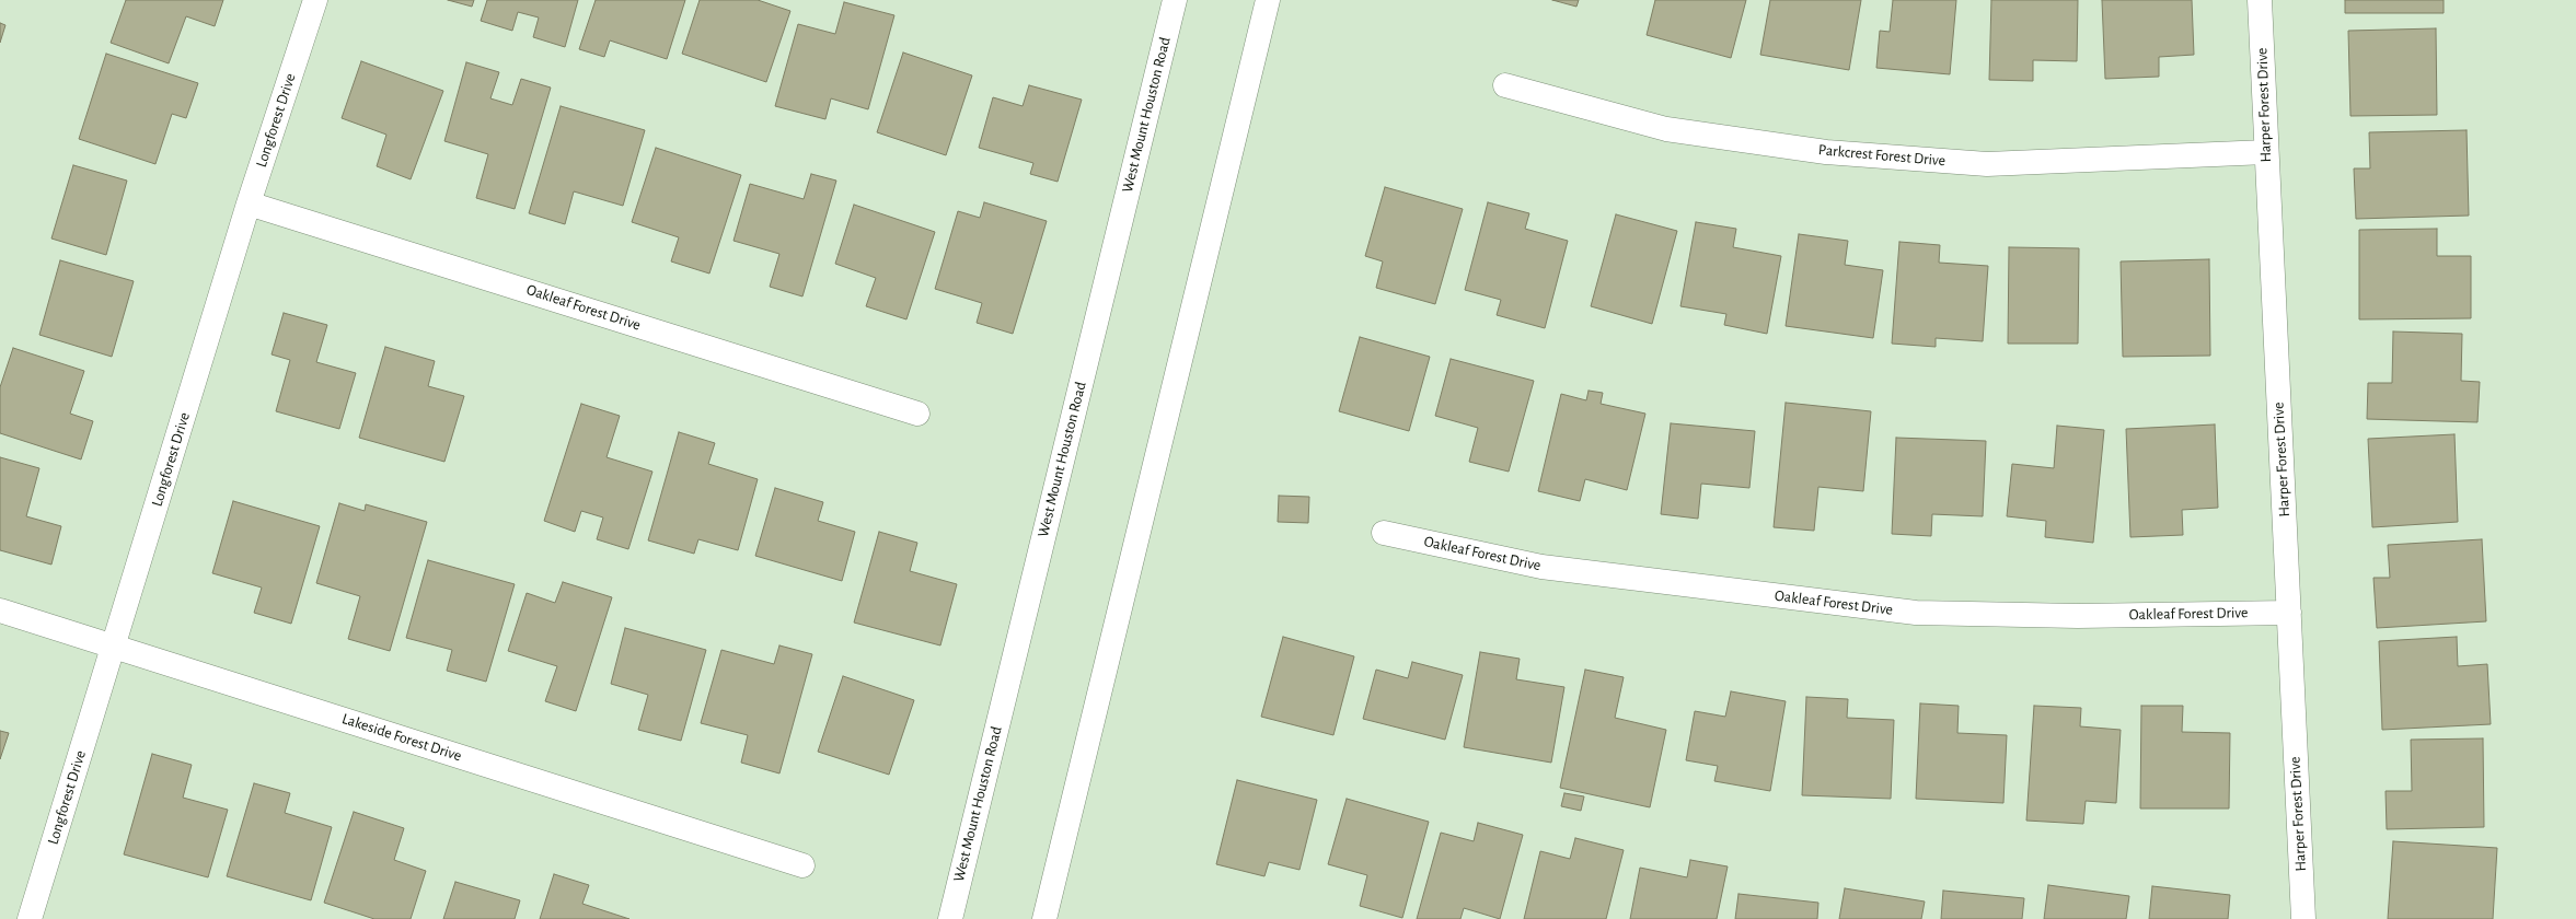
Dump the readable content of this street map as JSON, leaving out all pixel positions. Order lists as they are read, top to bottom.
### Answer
{
  "streets": {
    "street": [
      "Harper Forest Drive",
      "West Mount Houston Road",
      "Longforest Drive",
      "Parkcrest Forest Drive",
      "Oakleaf Forest Drive",
      "Lakeside Forest Drive"
    ]
  },
  "crossings": [
    ["Harper Forest Drive", "Parkcrest Forest Drive"],
    ["Harper Forest Drive", "Oakleaf Forest Drive"],
    ["Longforest Drive", "Oakleaf Forest Drive"],
    ["Longforest Drive", "Lakeside Forest Drive"]
  ]
}
